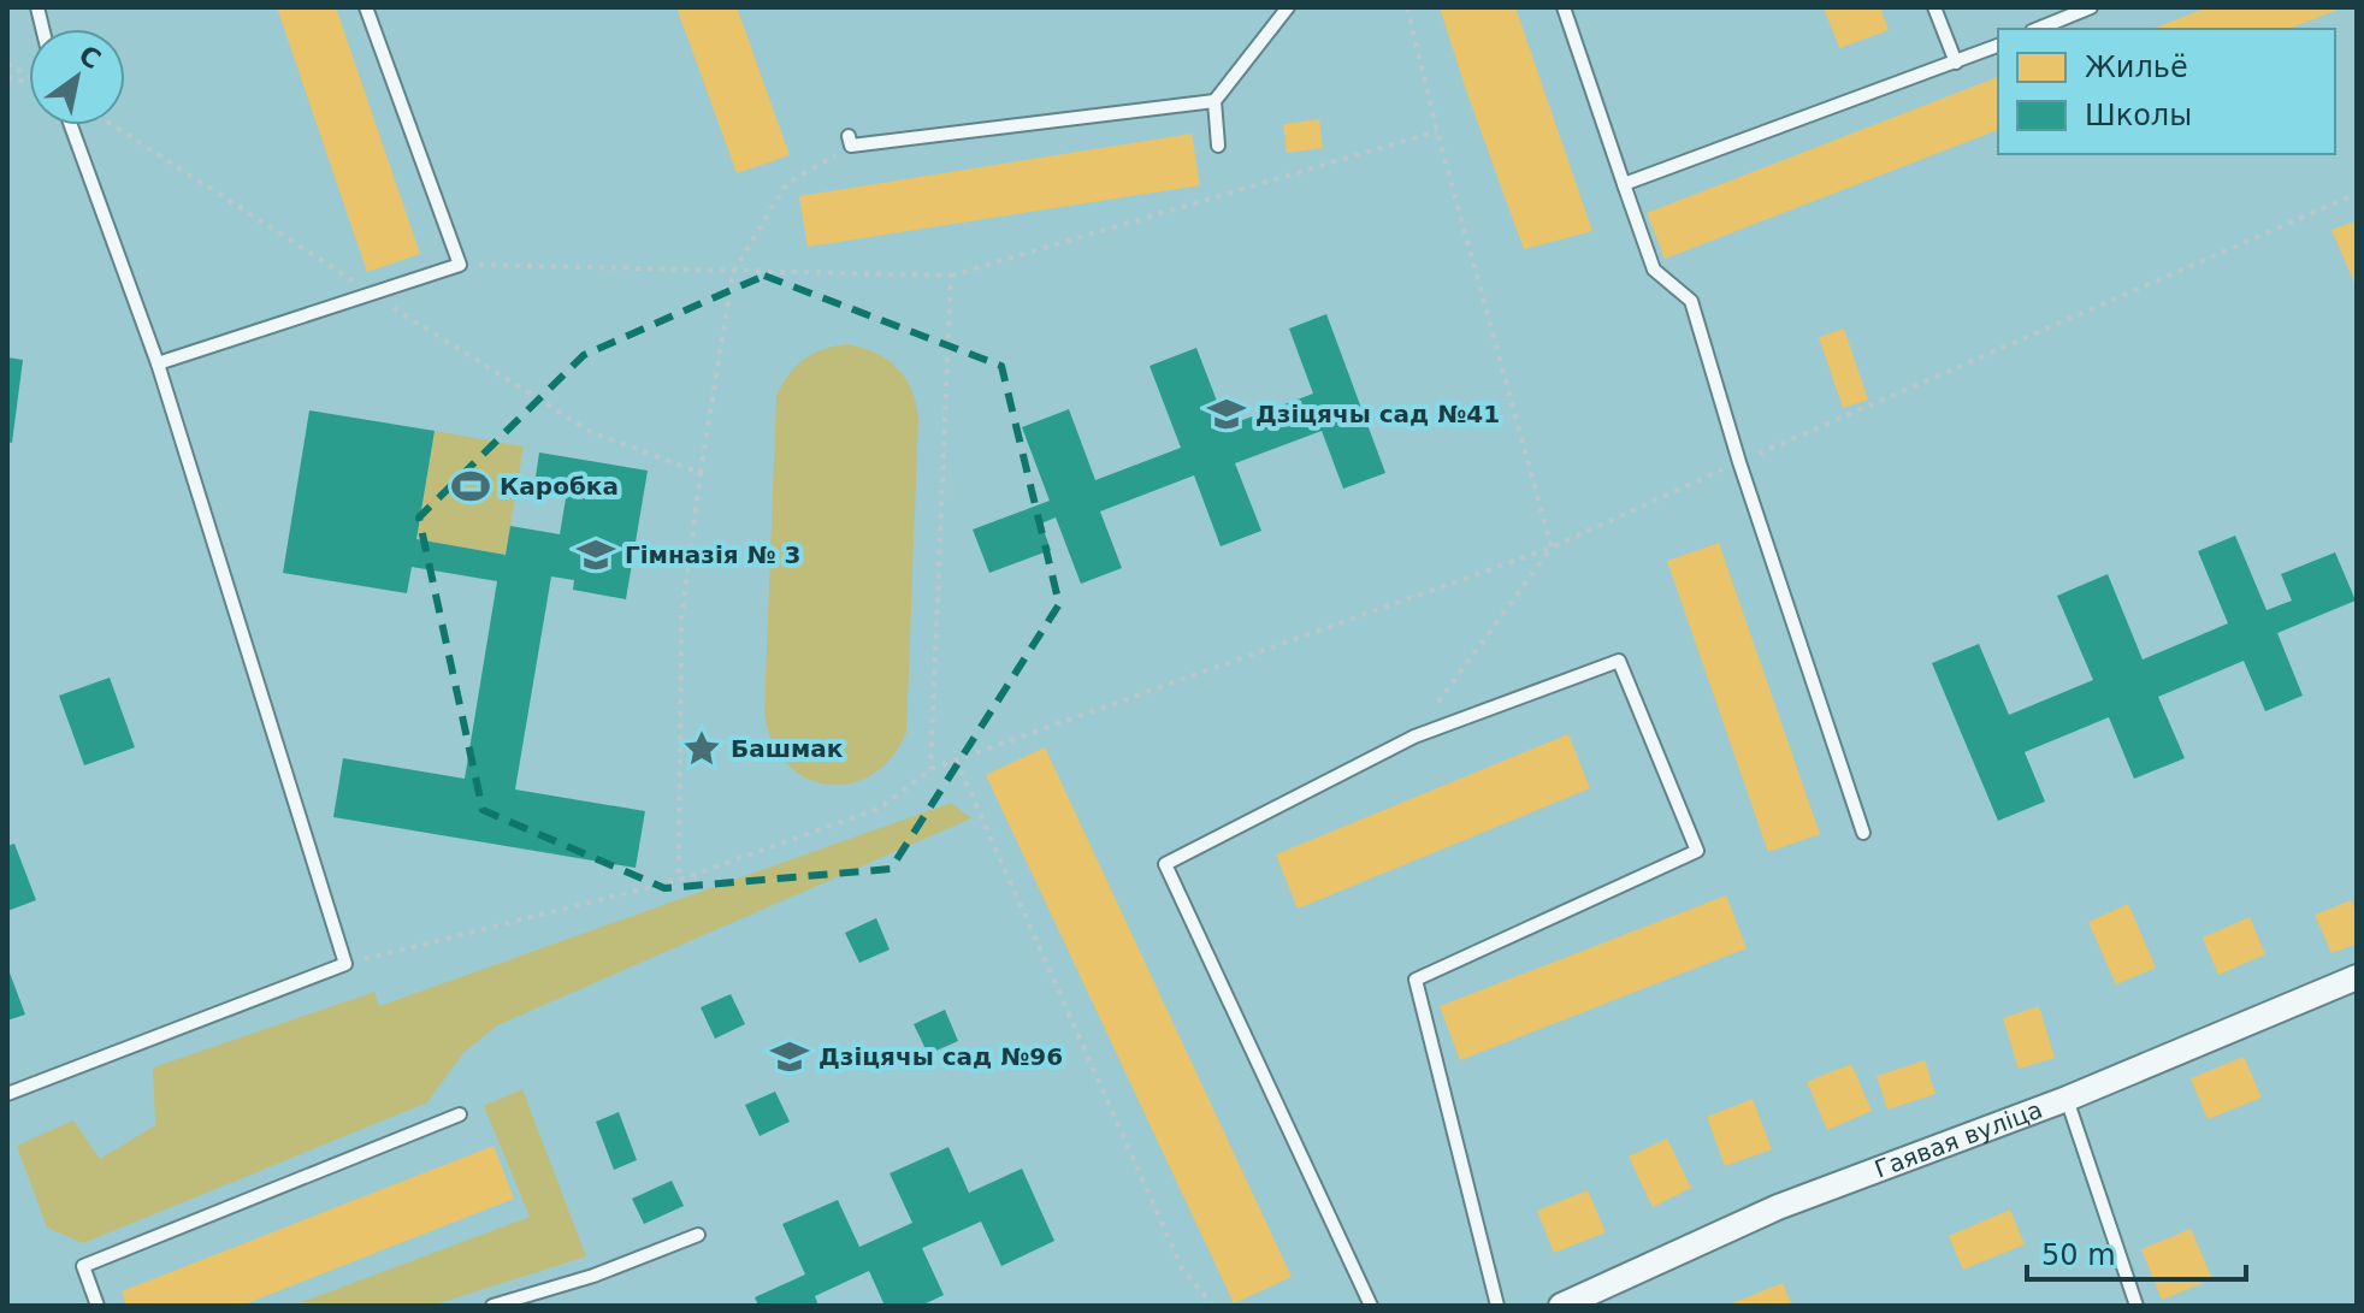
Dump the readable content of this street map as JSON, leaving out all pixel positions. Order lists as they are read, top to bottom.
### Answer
{
  "streets": {
    "street": ["Гаявая вуліца"]
  },
  "places": {
    "school or university": ["Дзіцячы сад №41", "Гімназія № 3", "Дзіцячы сад №96"],
    "sports": ["Каробка"],
    "place": ["Башмак"]
  },
  "legend": ["Жильё", "Школы"],
  "scale_bar": "50 m",
  "north": "top right"
}
